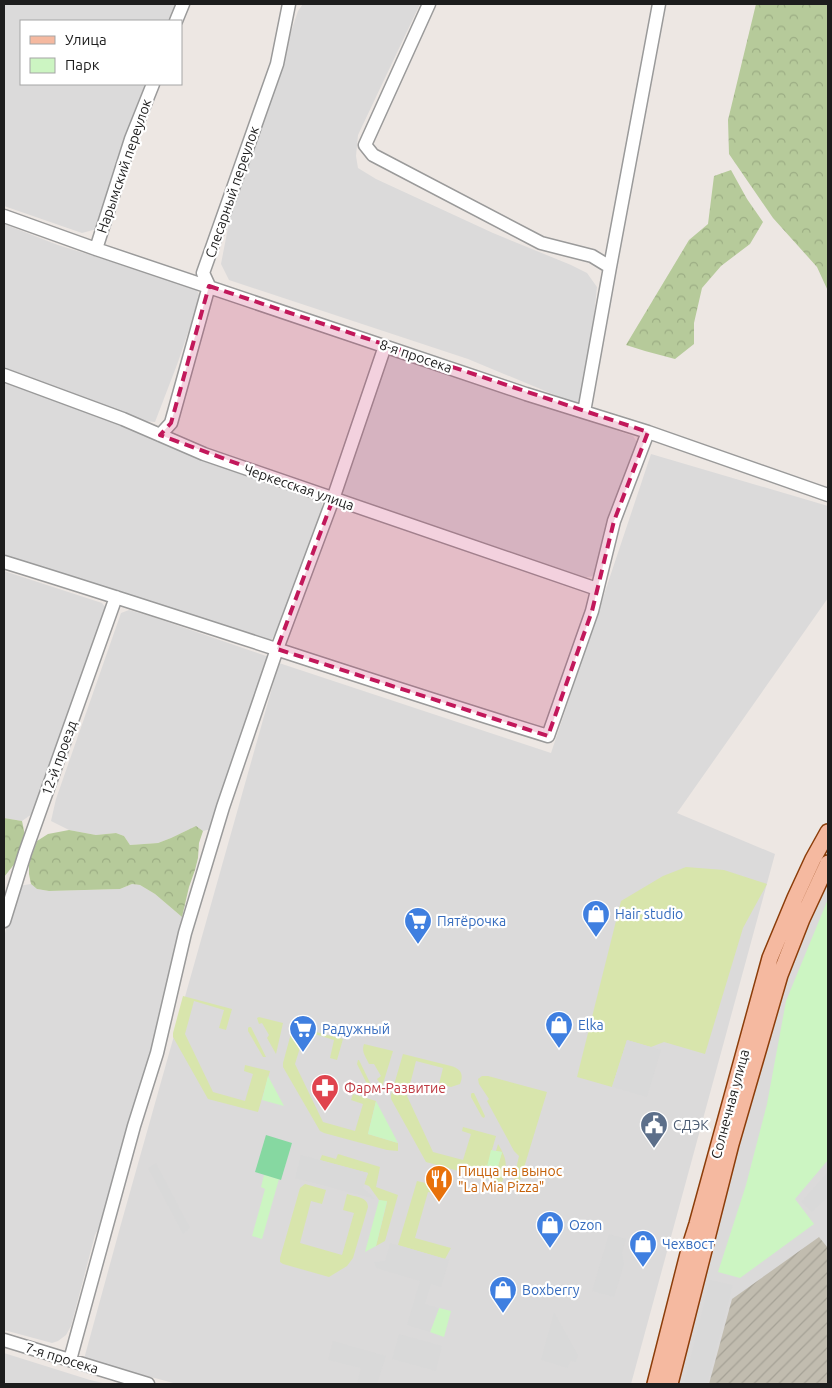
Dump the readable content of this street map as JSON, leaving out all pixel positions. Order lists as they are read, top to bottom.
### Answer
{
  "streets": {
    "main road": ["Солнечная улица"],
    "street": [
      "Нарымский переулок",
      "Слесарный переулок",
      "8-я просека",
      "Черкесская улица",
      "12-й проезд",
      "7-я просека"
    ]
  },
  "crossings": [
    ["Нарымский переулок", "8-я просека"],
    ["Слесарный переулок", "8-я просека"],
    ["Слесарный переулок", "Черкесская улица"]
  ],
  "places": {
    "shop": [
      "Hair studio",
      "Elka",
      "Ozon",
      "Чехвост",
      "Boxberry"
    ],
    "supermarket": ["Пятёрочка", "Радужный"],
    "pharmacy": ["Фарм-Развитие"],
    "public building": ["СДЭК"],
    "restaurant": ["Пицца на вынос \"La Mia Pizza\""]
  },
  "legend": ["Улица", "Парк"]
}
